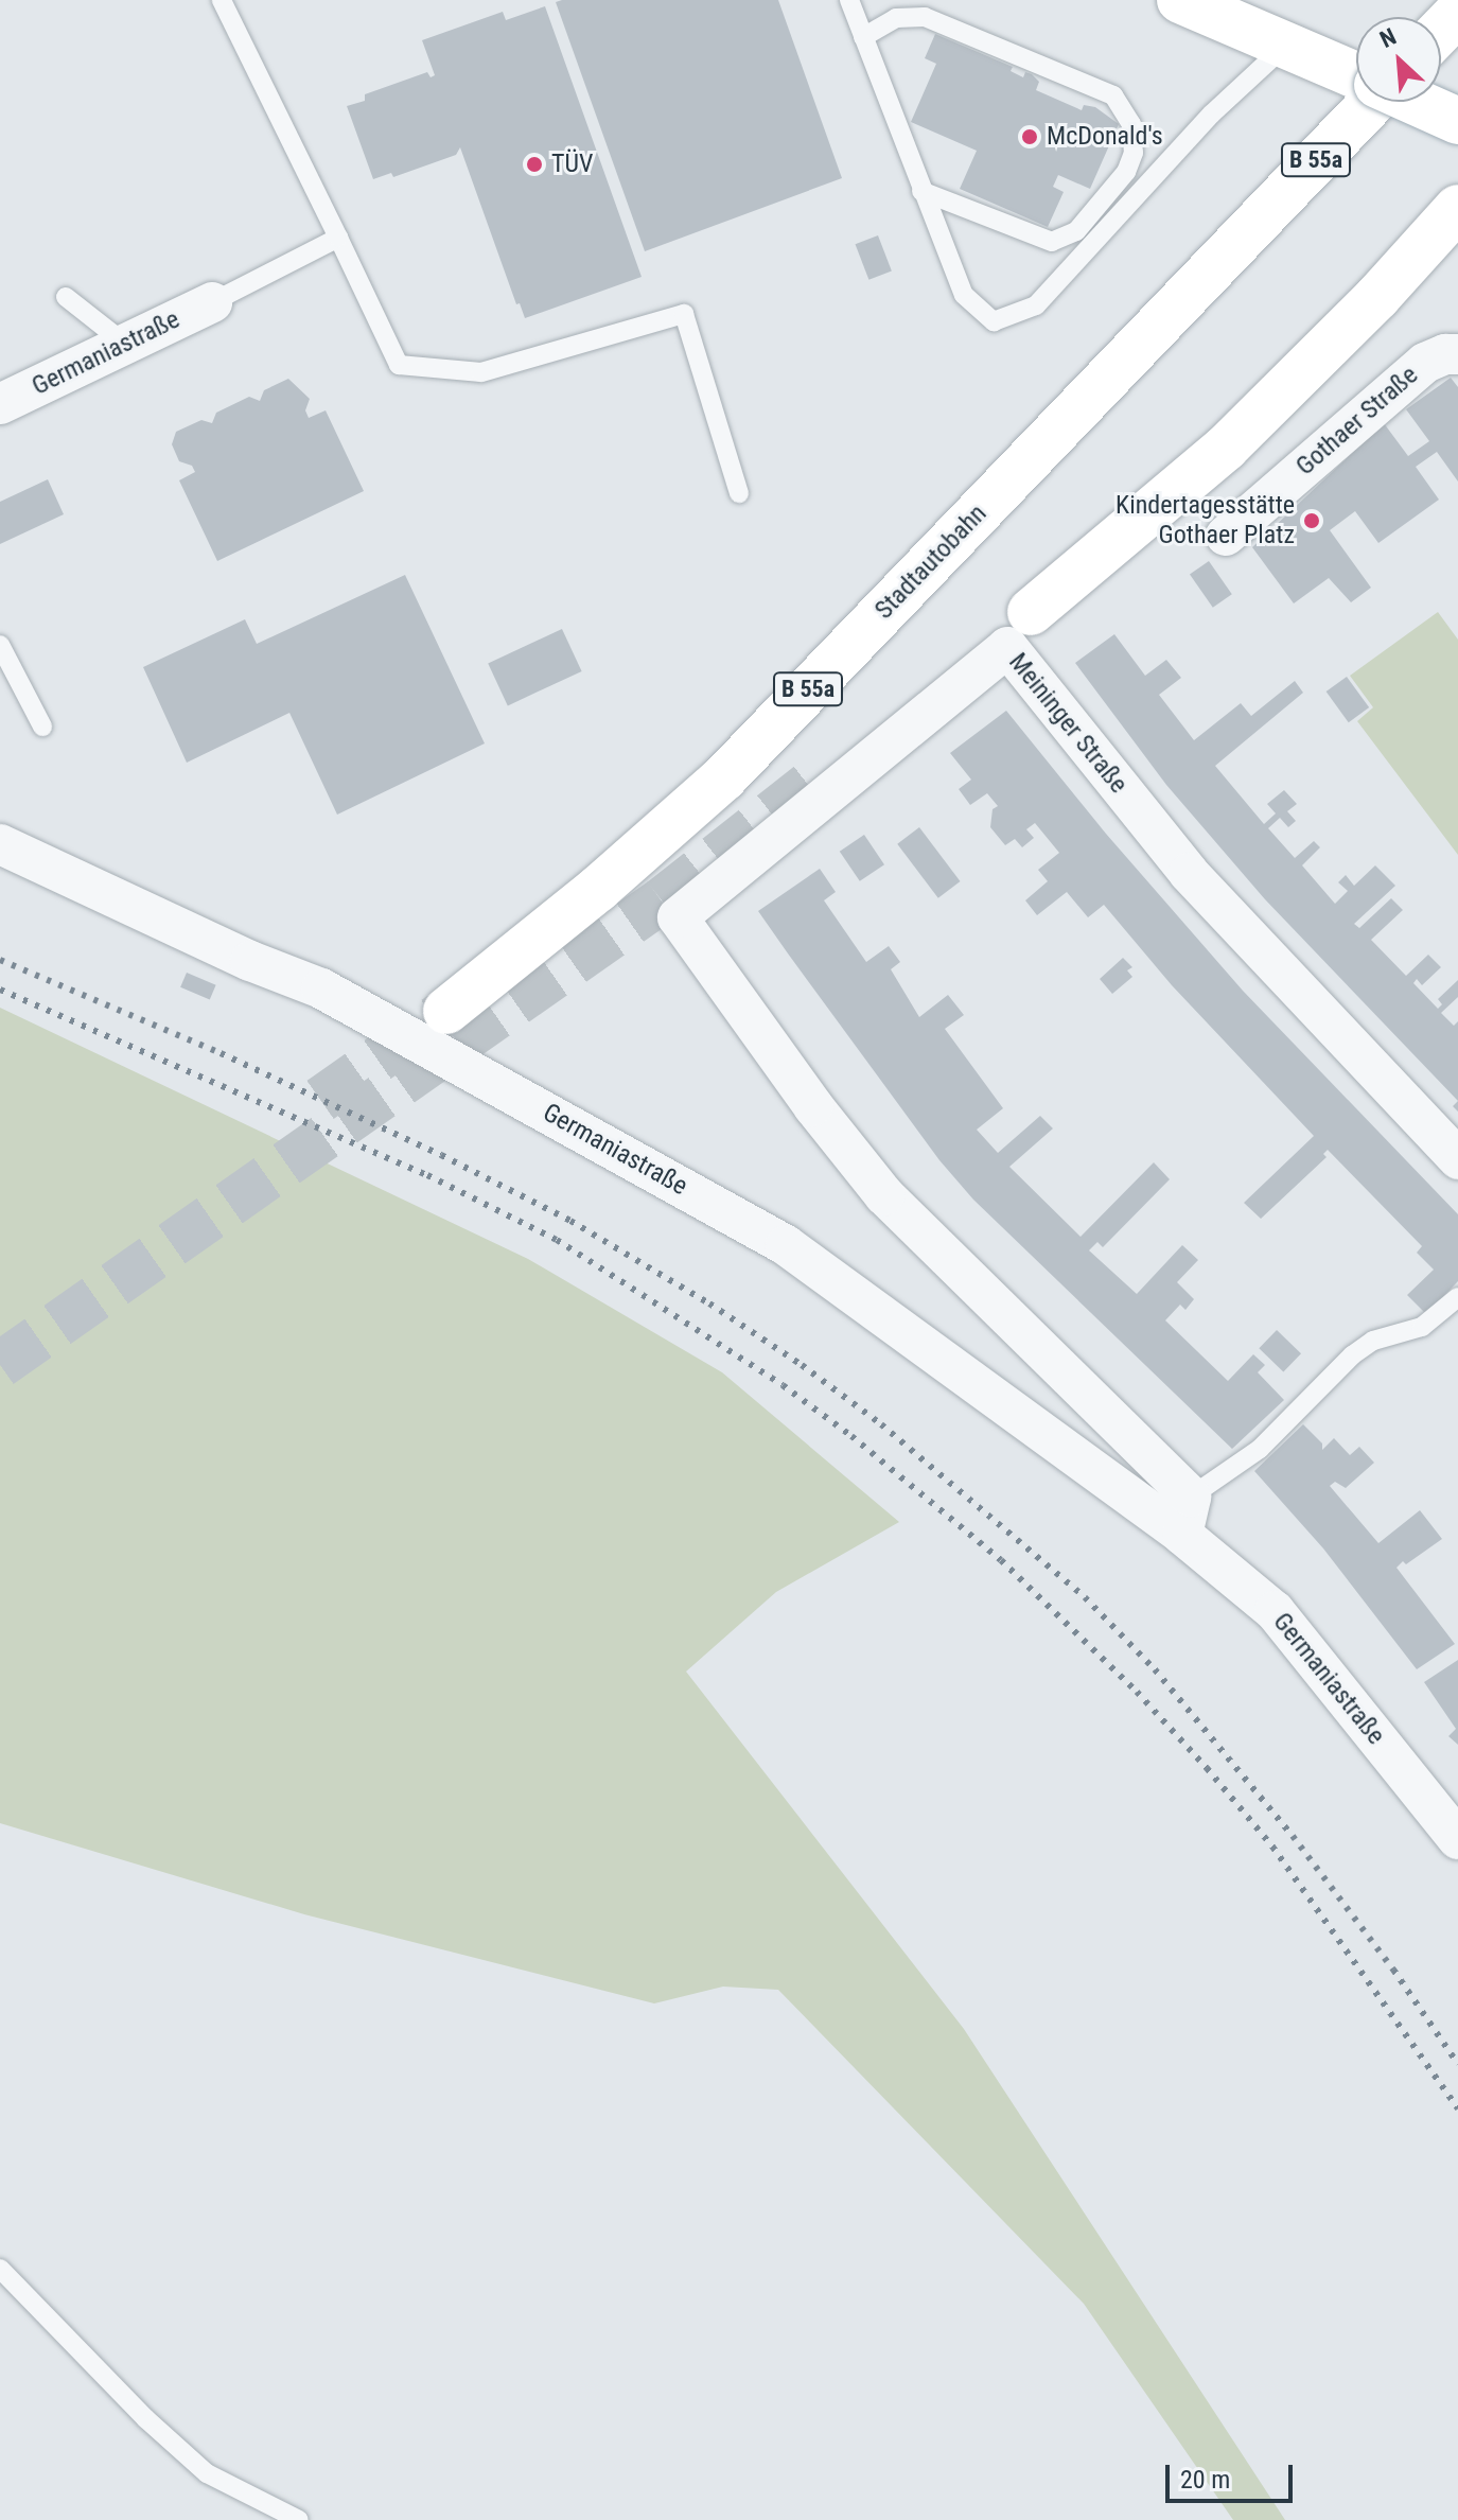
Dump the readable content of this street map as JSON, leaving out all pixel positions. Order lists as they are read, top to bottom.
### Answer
{
  "streets": {
    "main road": ["B 55a", "Stadtautobahn"],
    "street": ["Germaniastraße", "Gothaer Straße", "Meininger Straße"]
  },
  "crossings": [
    ["Germaniastraße", "Meininger Straße"]
  ],
  "places": ["McDonald's", "TÜV", "Kindertagesstätte Gothaer Platz"],
  "scale_bar": "20 m",
  "north": "top left"
}
